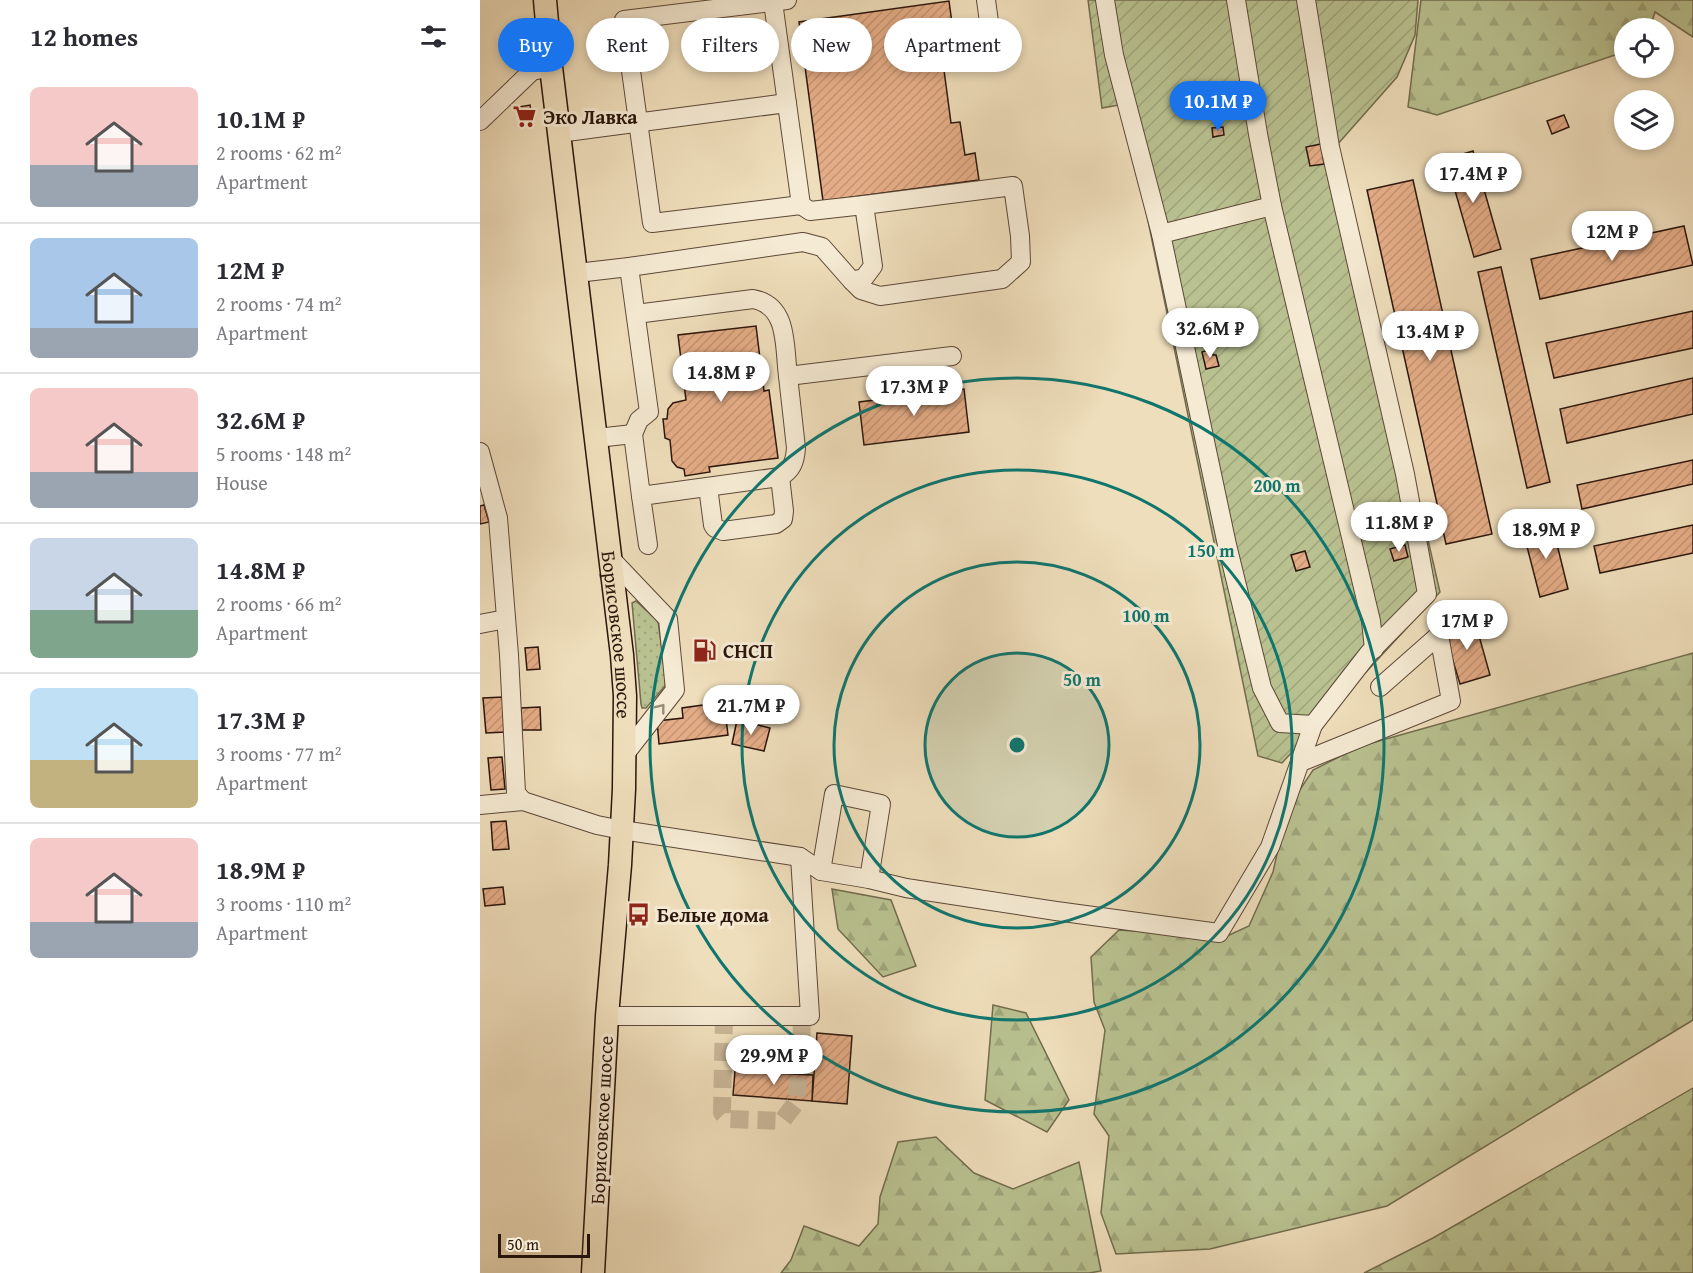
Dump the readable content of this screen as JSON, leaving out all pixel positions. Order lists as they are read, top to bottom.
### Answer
{
  "streets": {
    "main road": ["Борисовское шоссе"]
  },
  "places": {
    "supermarket": ["Эко Лавка"],
    "fuel station": ["СНСП"],
    "bus stop": ["Белые дома"]
  },
  "scale_bar": "50 m",
  "page": {
    "heading": "12 homes",
    "chip": [
      "Buy",
      "Rent",
      "Filters",
      "New",
      "Apartment"
    ],
    "list": [
      {
        "name": "10.1M ₽",
        "note": "2 rooms · 62 m² · Apartment"
      },
      {
        "name": "12M ₽",
        "note": "2 rooms · 74 m² · Apartment"
      },
      {
        "name": "32.6M ₽",
        "note": "5 rooms · 148 m² · House"
      },
      {
        "name": "14.8M ₽",
        "note": "2 rooms · 66 m² · Apartment"
      },
      {
        "name": "17.3M ₽",
        "note": "3 rooms · 77 m² · Apartment"
      },
      {
        "name": "18.9M ₽",
        "note": "3 rooms · 110 m² · Apartment"
      }
    ],
    "price": [
      "10.1M ₽",
      "17.4M ₽",
      "12M ₽",
      "32.6M ₽",
      "13.4M ₽",
      "14.8M ₽",
      "17.3M ₽",
      "11.8M ₽",
      "18.9M ₽",
      "17M ₽",
      "21.7M ₽",
      "29.9M ₽"
    ],
    "scale": "50 m"
  },
  "rings": [
    "200 m",
    "150 m",
    "100 m",
    "50 m"
  ]
}
